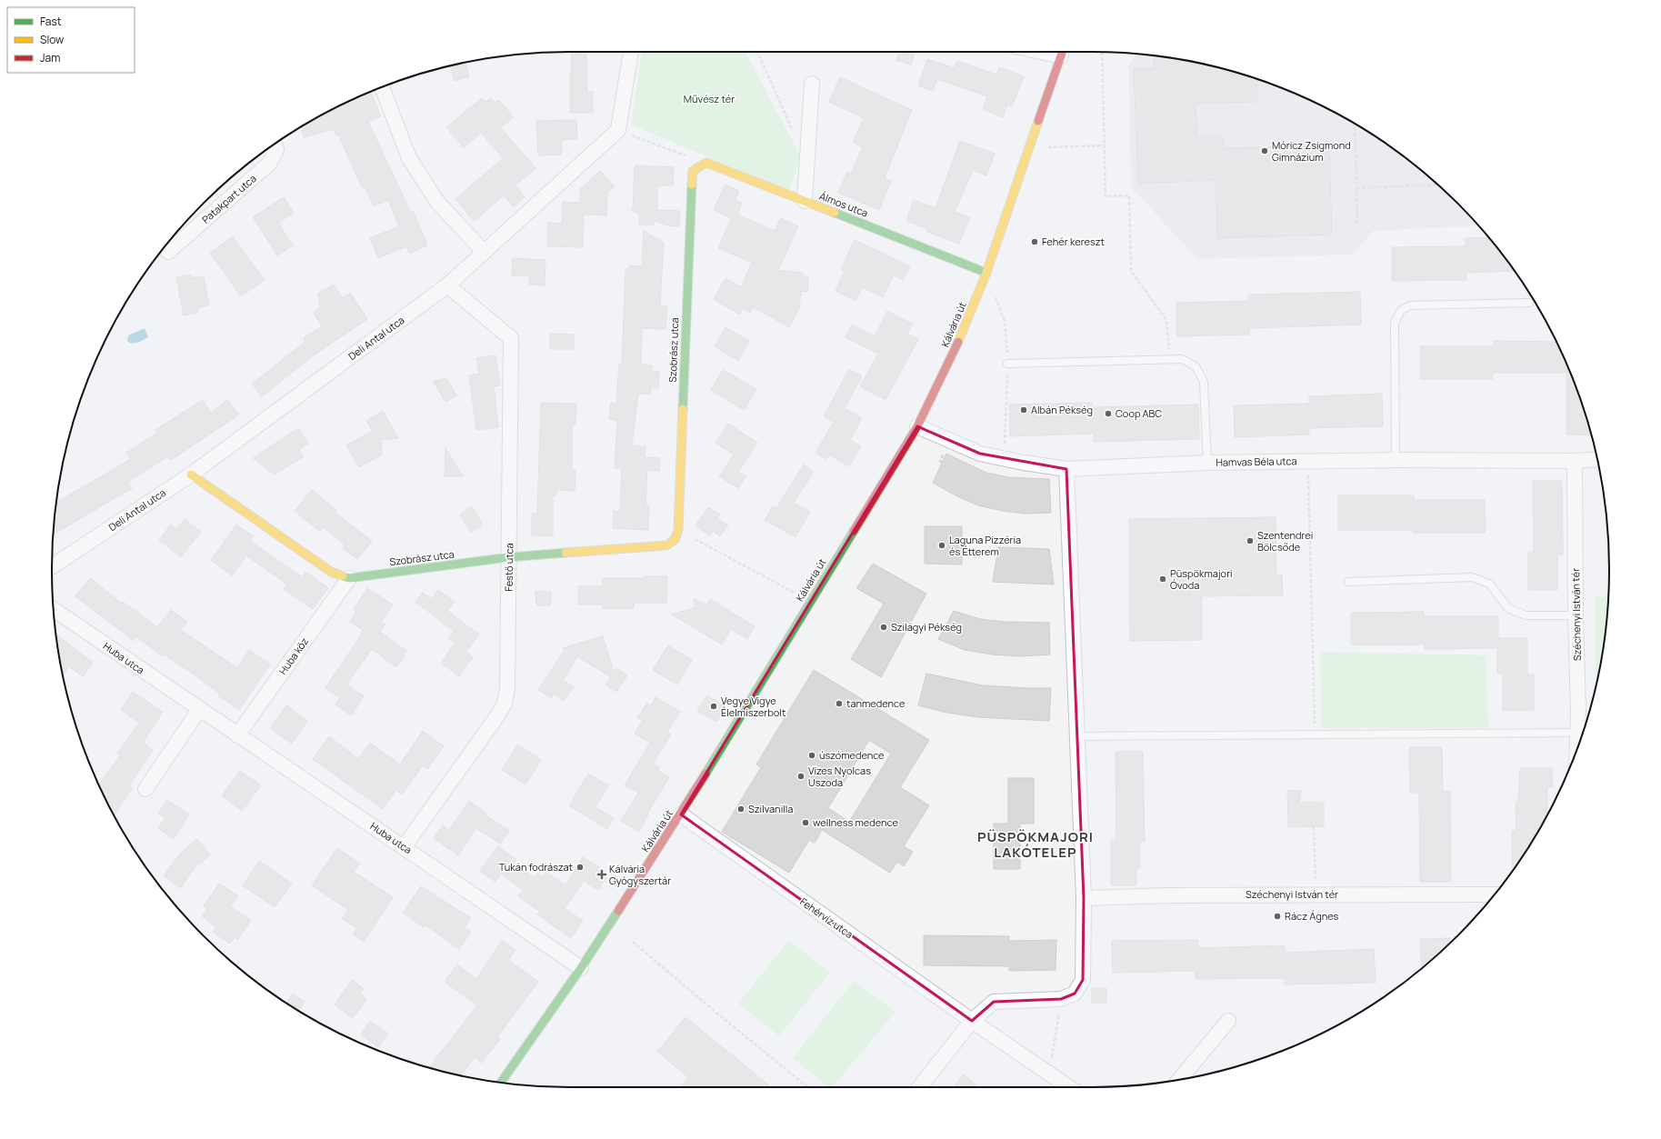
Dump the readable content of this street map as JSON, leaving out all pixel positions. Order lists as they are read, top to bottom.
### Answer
{
  "streets": {
    "street": [
      "Patakpart utca",
      "Álmos utca",
      "Kálvária út",
      "Deli Antal utca",
      "Szobrász utca",
      "Hamvas Béla utca",
      "Festő utca",
      "Széchenyi István tér",
      "Huba köz",
      "Huba utca",
      "Fehérvíz utca"
    ]
  },
  "crossings": [
    ["Álmos utca", "Kálvária út"],
    ["Álmos utca", "Szobrász utca"],
    ["Kálvária út", "Hamvas Béla utca"],
    ["Kálvária út", "Huba utca"],
    ["Kálvária út", "Fehérvíz utca"],
    ["Deli Antal utca", "Szobrász utca"],
    ["Deli Antal utca", "Festő utca"],
    ["Szobrász utca", "Festő utca"],
    ["Szobrász utca", "Huba köz"],
    ["Hamvas Béla utca", "Széchenyi István tér"],
    ["Festő utca", "Huba utca"],
    ["Huba köz", "Huba utca"]
  ],
  "districts": ["PÜSPÖKMAJORI LAKÓTELEP"],
  "parks": ["Művész tér"],
  "places": {
    "other": [
      "Móricz Zsigmond Gimnázium",
      "Fehér kereszt",
      "Albán Pékség",
      "Coop ABC",
      "Szentendrei Bölcsőde",
      "Laguna Pizzéria és Étterem",
      "Püspökmajori Óvoda",
      "Szilágyi Pékség",
      "tanmedence",
      "Vegye Vigye Élelmiszerbolt",
      "úszómedence",
      "Vizes Nyolcas Uszoda",
      "Szilvanilla",
      "wellness medence",
      "Tukán fodrászat",
      "Rácz Ágnes"
    ],
    "health": ["Kálvária Gyógyszertár"]
  },
  "legend": ["Fast", "Slow", "Jam"]
}
